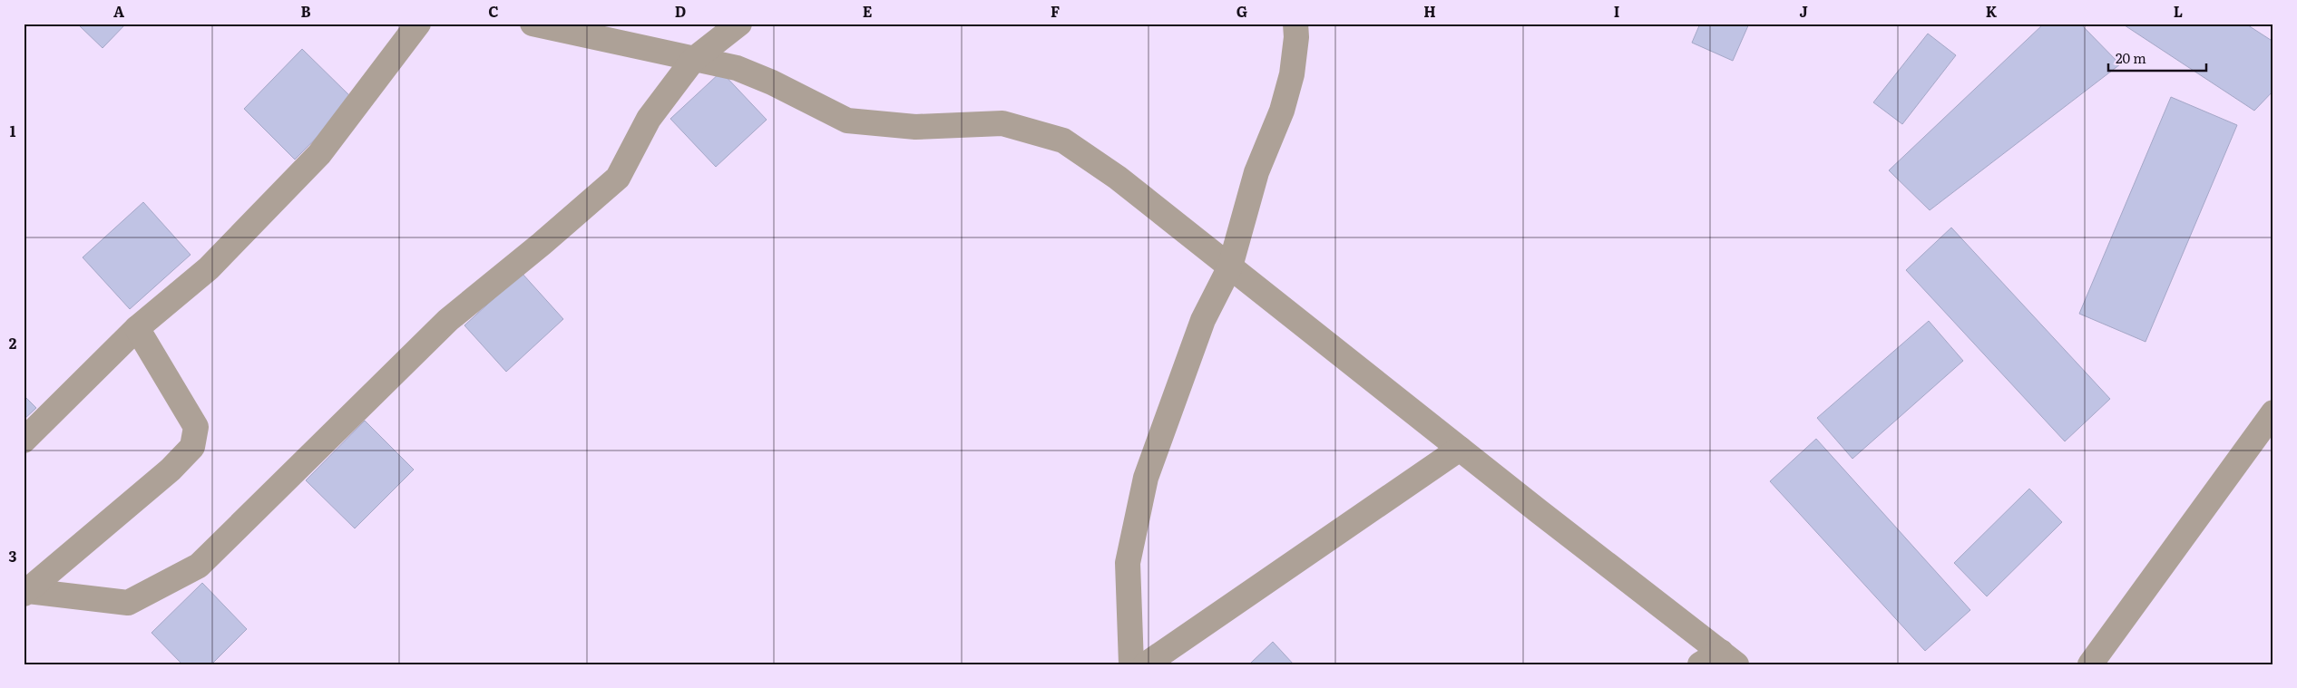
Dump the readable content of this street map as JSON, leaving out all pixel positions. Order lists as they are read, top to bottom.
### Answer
{
  "scale_bar": "20 m",
  "grid": {
    "columns": [
      "A",
      "B",
      "C",
      "D",
      "E",
      "F",
      "G",
      "H",
      "I",
      "J",
      "K",
      "L"
    ],
    "rows": ["1", "2", "3"]
  }
}
